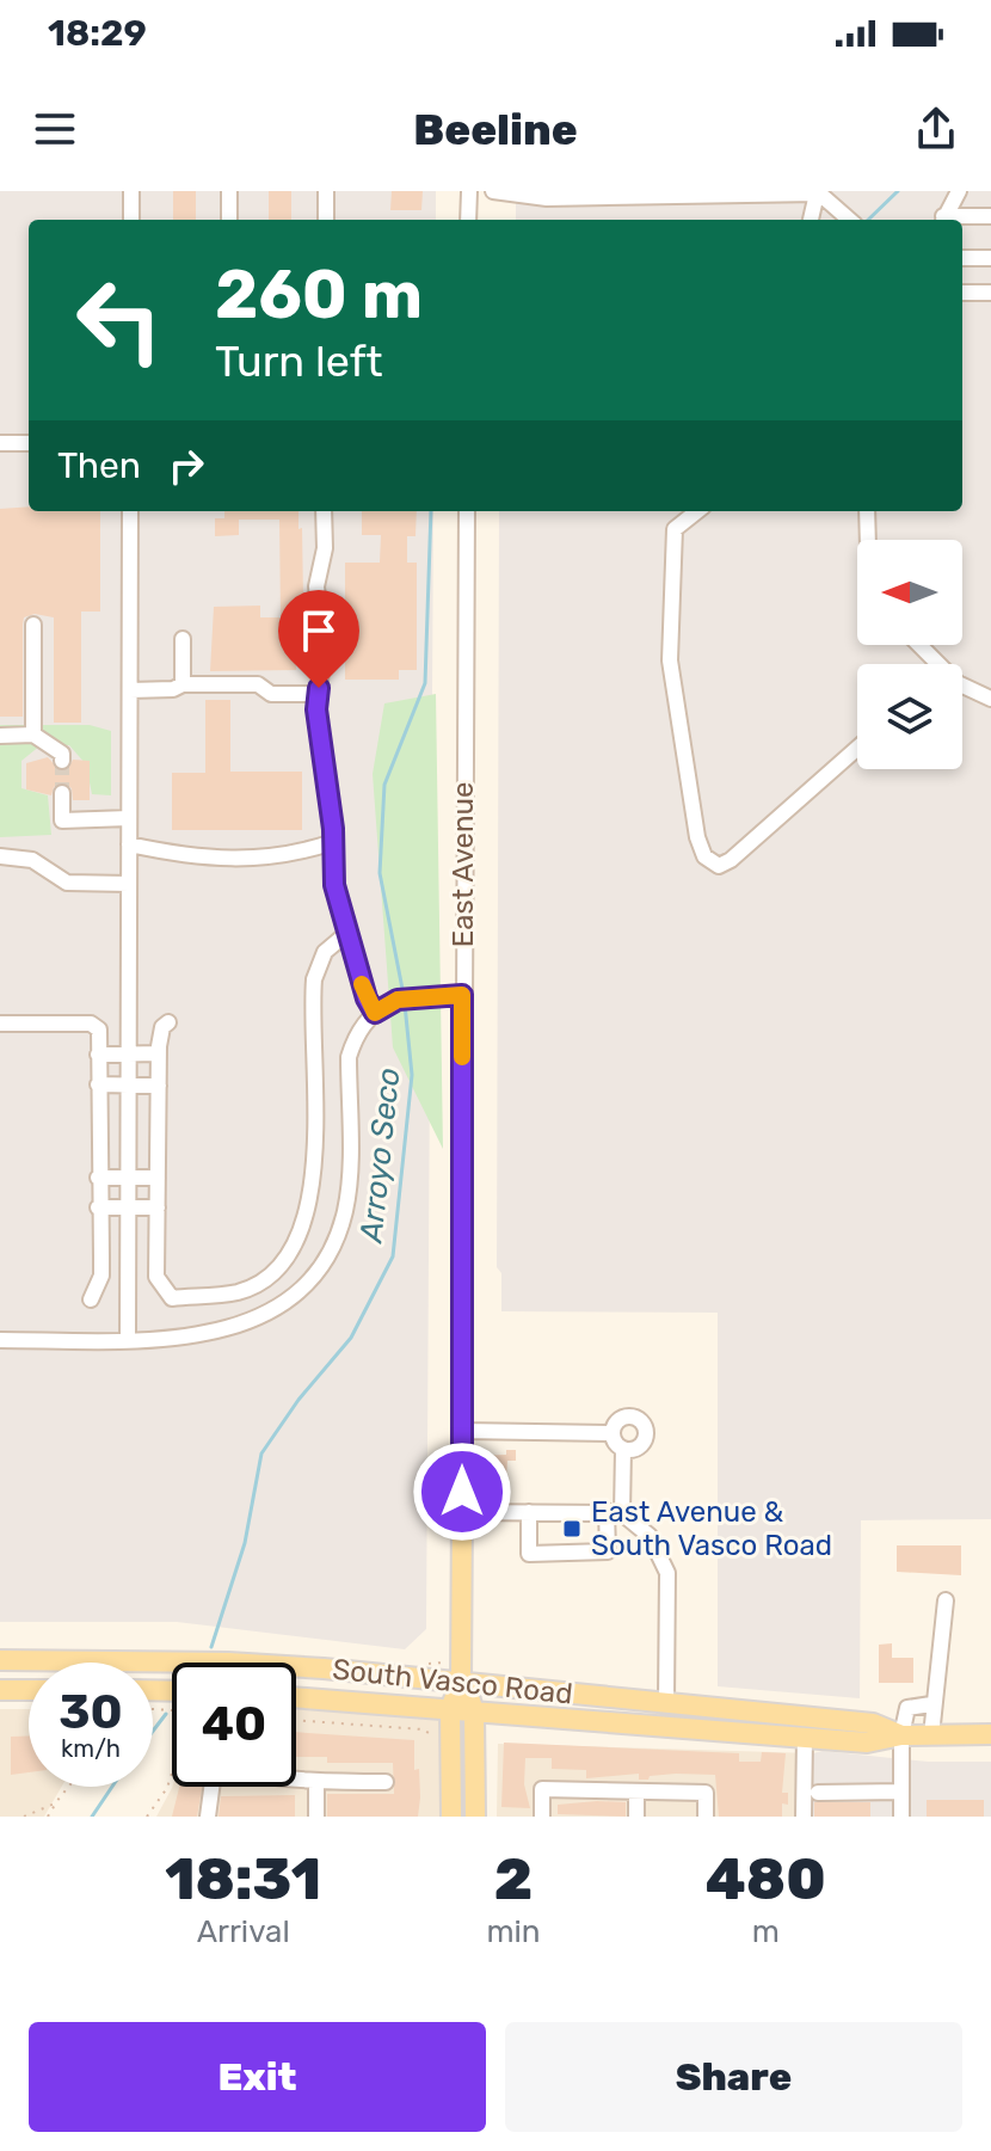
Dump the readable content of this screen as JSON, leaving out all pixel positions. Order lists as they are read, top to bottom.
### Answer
{
  "streets": {
    "main road": ["East Avenue", "South Vasco Road"]
  },
  "crossings": [
    ["East Avenue", "South Vasco Road"]
  ],
  "water": ["Arroyo Seco"],
  "places": {
    "transit": ["East Avenue & South Vasco Road"]
  },
  "north": "left",
  "page": {
    "status": "18:29",
    "header": "Beeline",
    "turn": ["260 m", "Turn left"],
    "then": "Then",
    "speed": "30 km/h",
    "limit": "40",
    "eta": [
      "18:31",
      "Arrival",
      "2",
      "min",
      "480",
      "m"
    ],
    "buttons": ["Exit", "Share"]
  }
}
